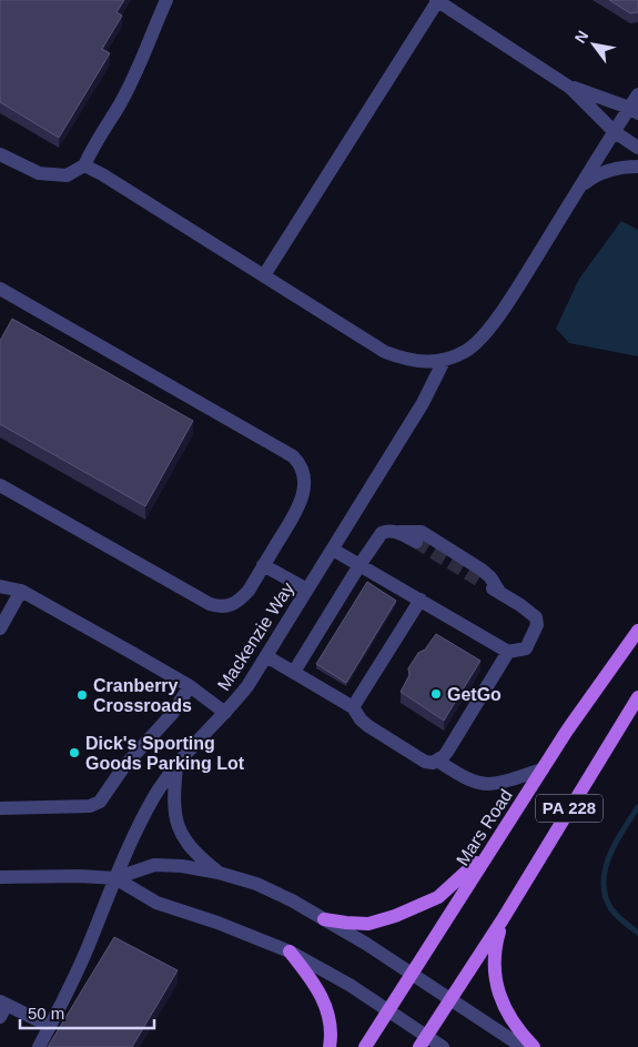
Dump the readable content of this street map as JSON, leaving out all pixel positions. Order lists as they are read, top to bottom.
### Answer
{
  "streets": {
    "main road": ["PA 228", "Mars Road"],
    "street": ["Mackenzie Way"]
  },
  "places": ["GetGo", "Cranberry Crossroads", "Dick's Sporting Goods Parking Lot"],
  "scale_bar": "50 m",
  "north": "top left"
}
